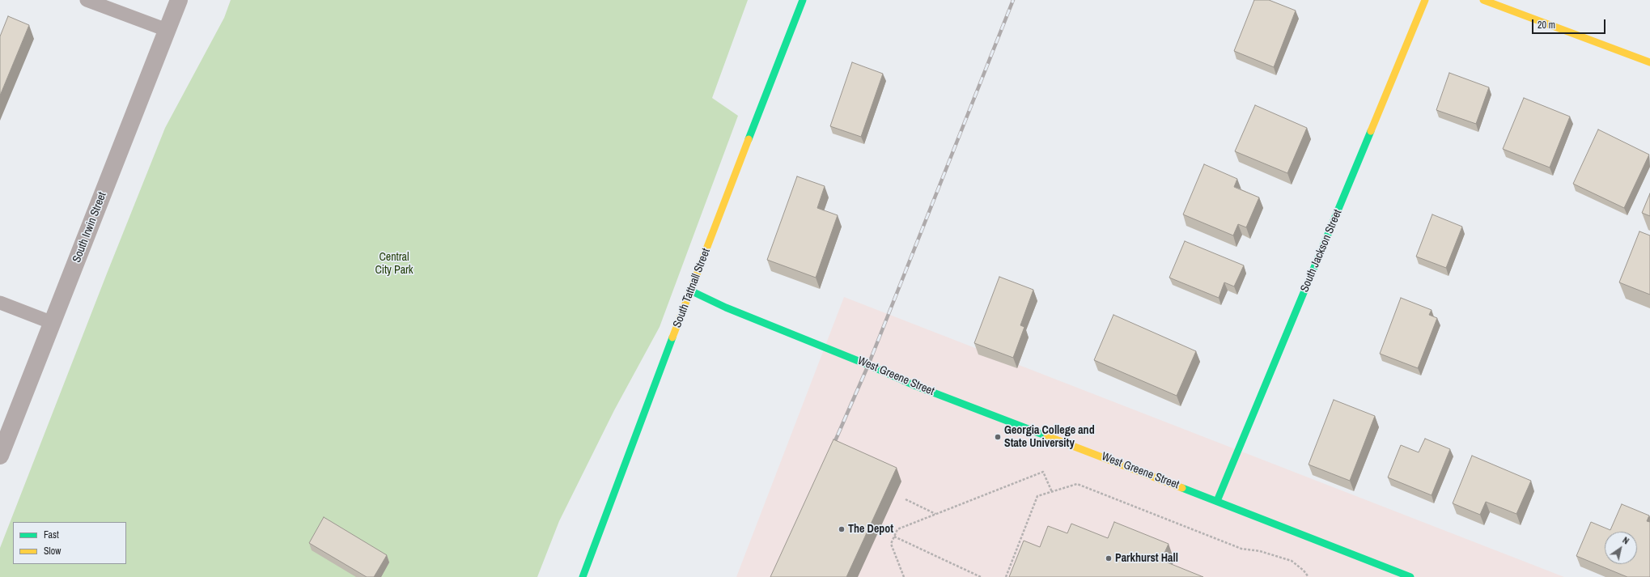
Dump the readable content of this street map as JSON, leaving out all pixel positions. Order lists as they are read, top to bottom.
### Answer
{
  "streets": {
    "street": [
      "South Irwin Street",
      "South Jackson Street",
      "South Tattnall Street",
      "West Greene Street"
    ]
  },
  "crossings": [
    ["South Jackson Street", "West Greene Street"],
    ["South Tattnall Street", "West Greene Street"]
  ],
  "parks": ["Central City Park"],
  "places": ["Georgia College and State University", "The Depot", "Parkhurst Hall"],
  "legend": ["Fast", "Slow"],
  "scale_bar": "20 m",
  "north": "top right"
}
